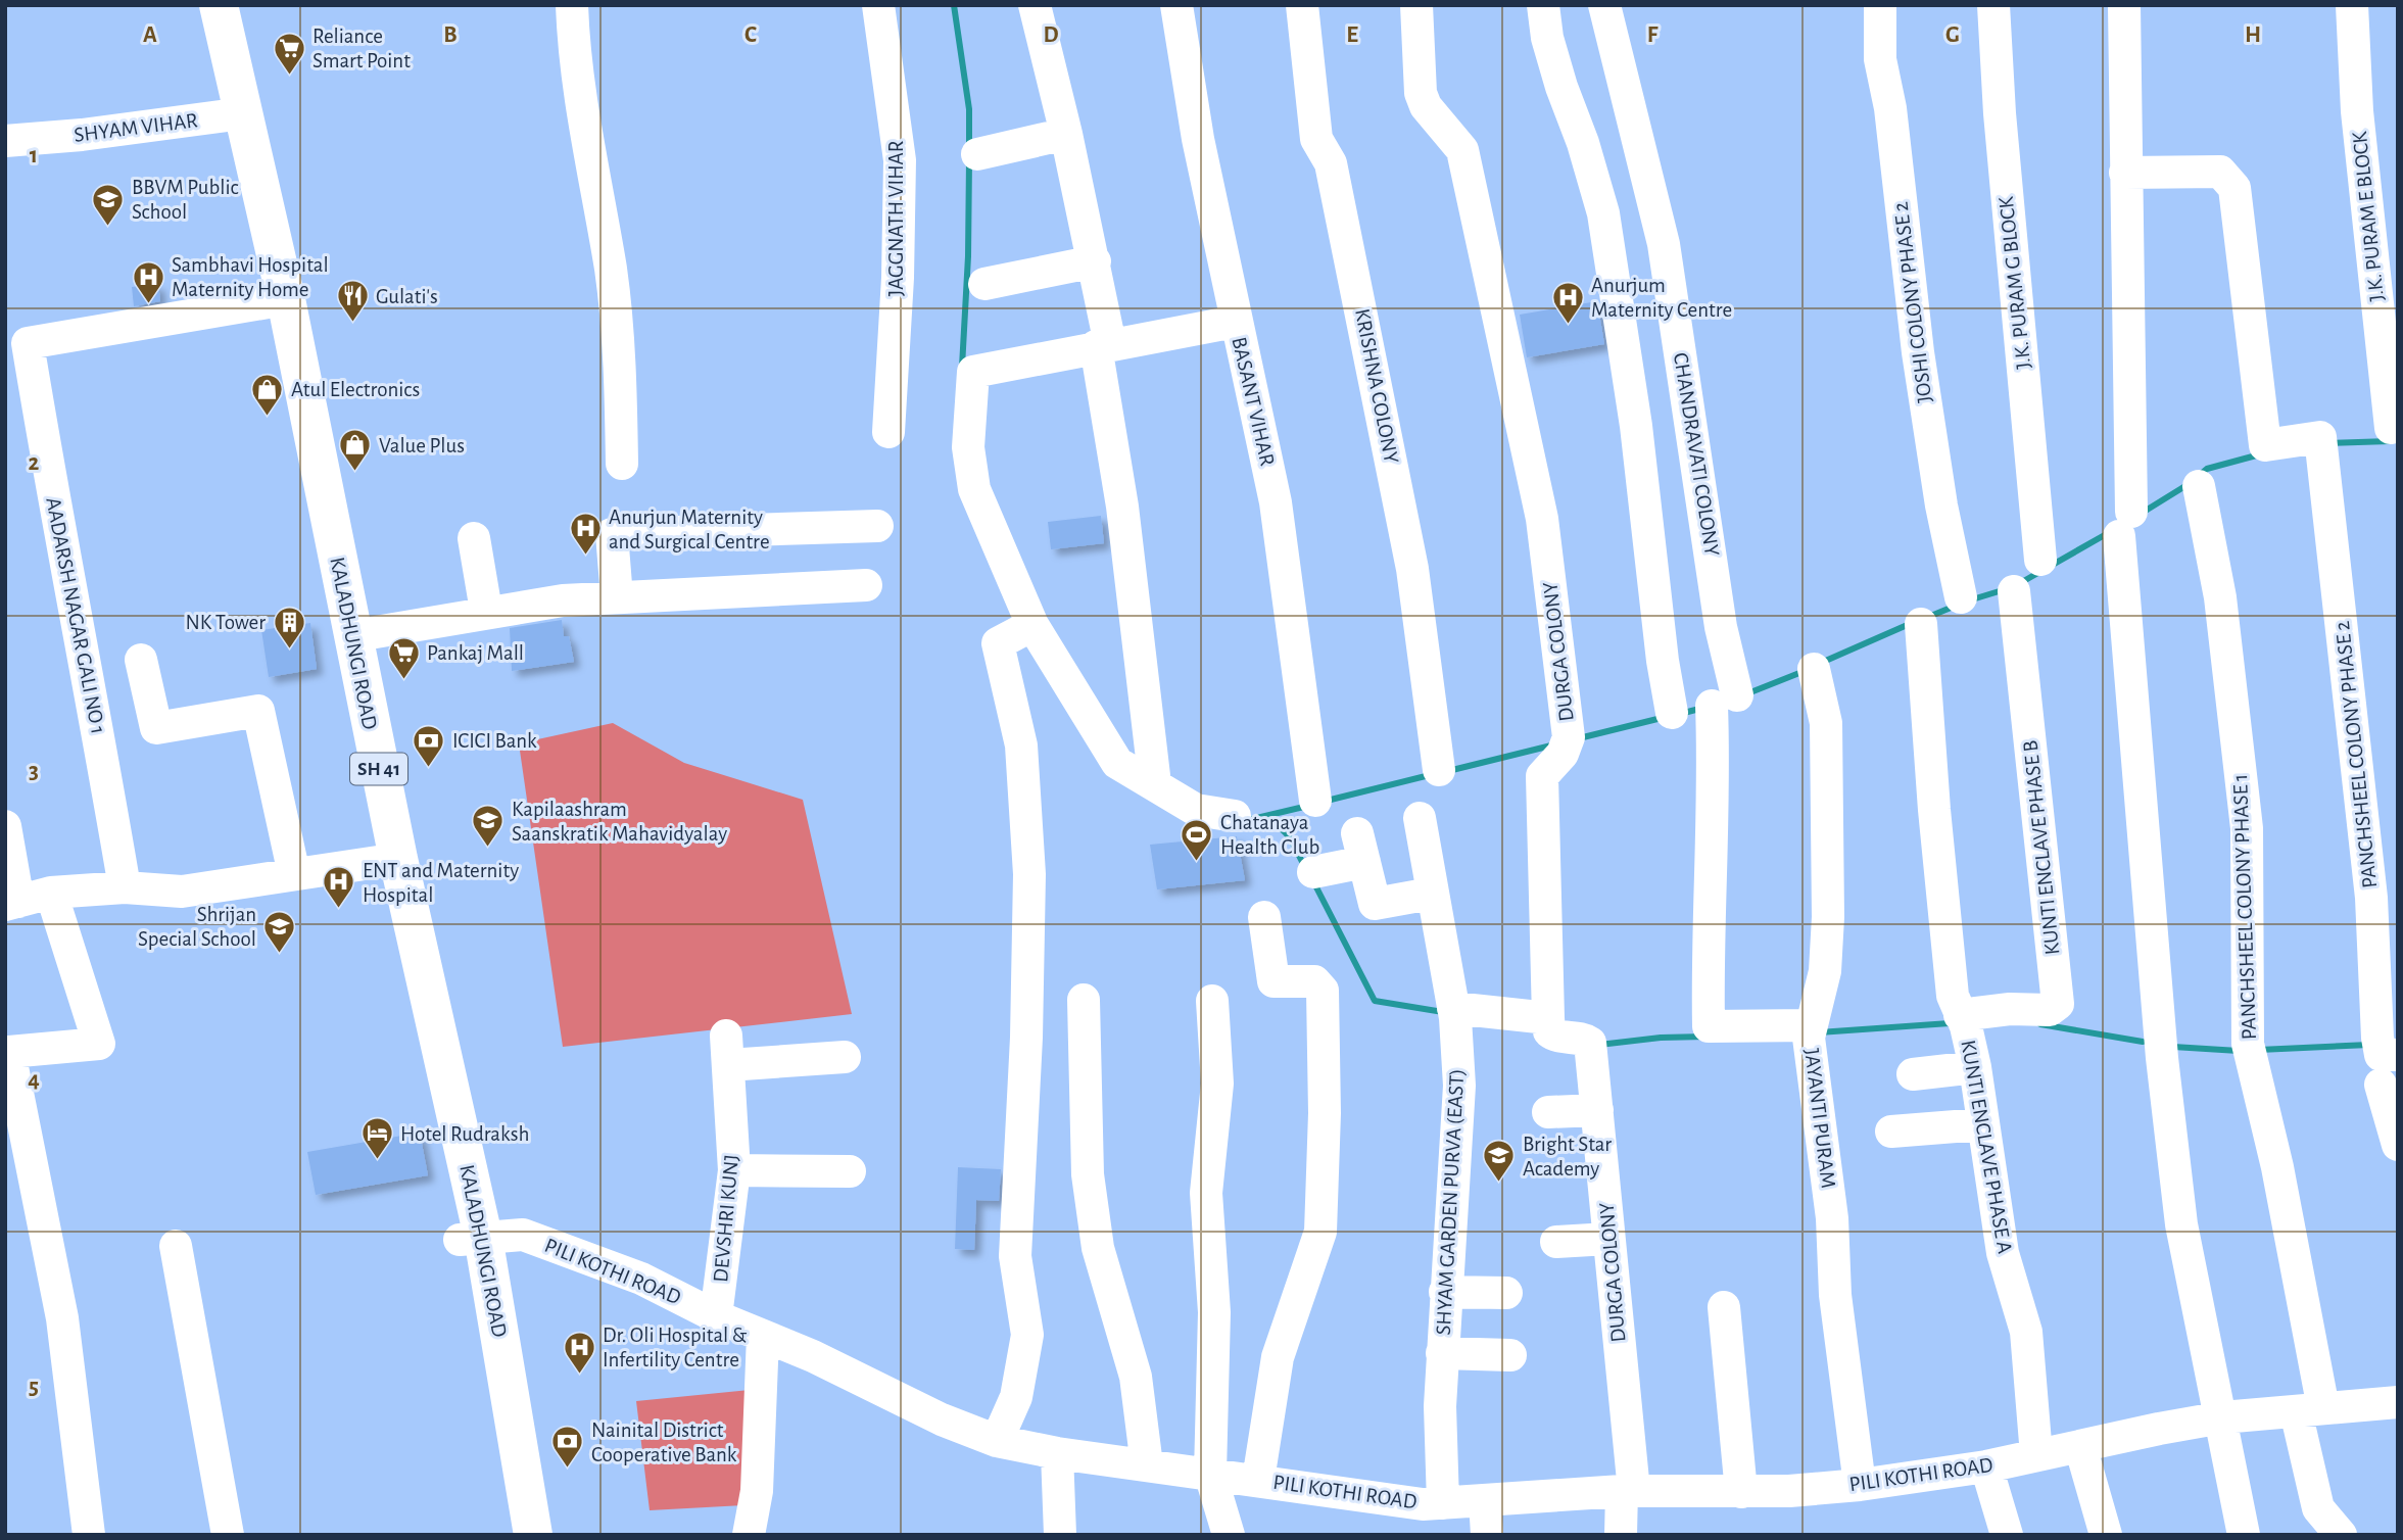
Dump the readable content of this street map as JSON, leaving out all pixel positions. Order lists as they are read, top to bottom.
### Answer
{
  "streets": {
    "main road": ["KALADHUNGI ROAD", "SH 41"],
    "street": [
      "SHYAM VIHAR",
      "J.K. PURAM E BLOCK",
      "JAGGNATH VIHAR",
      "J.K. PURAM G BLOCK",
      "JOSHI COLONY PHASE 2",
      "KRISHNA COLONY",
      "BASANT VIHAR",
      "CHANDRAVATI COLONY",
      "AADARSH NAGAR GALI NO 1",
      "DURGA COLONY",
      "PANCHSHEEL COLONY PHASE 2",
      "KUNTI ENCLAVE PHASE B",
      "PANCHSHEEL COLONY PHASE 1",
      "JAYANTI PURAM",
      "KUNTI ENCLAVE PHASE A",
      "SHYAM GARDEN PURVA (EAST)",
      "DEVSHRI KUNJ",
      "PILI KOTHI ROAD"
    ]
  },
  "crossings": [
    ["SHYAM VIHAR", "KALADHUNGI ROAD"],
    ["CHANDRAVATI COLONY", "JAYANTI PURAM"],
    ["AADARSH NAGAR GALI NO 1", "KALADHUNGI ROAD"],
    ["KALADHUNGI ROAD", "PILI KOTHI ROAD"],
    ["DURGA COLONY", "PILI KOTHI ROAD"],
    ["KUNTI ENCLAVE PHASE B", "KUNTI ENCLAVE PHASE A"],
    ["PANCHSHEEL COLONY PHASE 1", "PILI KOTHI ROAD"],
    ["JAYANTI PURAM", "PILI KOTHI ROAD"],
    ["KUNTI ENCLAVE PHASE A", "PILI KOTHI ROAD"],
    ["SHYAM GARDEN PURVA (EAST)", "PILI KOTHI ROAD"],
    ["DEVSHRI KUNJ", "PILI KOTHI ROAD"]
  ],
  "places": {
    "supermarket": ["Reliance Smart Point", "Pankaj Mall"],
    "school or university": [
      "BBVM Public School",
      "Kapilaashram Saanskratik Mahavidyalay",
      "Shrijan Special School",
      "Bright Star Academy"
    ],
    "hospital": [
      "Sambhavi Hospital Maternity Home",
      "Anurjum Maternity Centre",
      "Anurjun Maternity and Surgical Centre",
      "ENT and Maternity Hospital",
      "Dr. Oli Hospital & Infertility Centre"
    ],
    "restaurant": ["Gulati's"],
    "shop": ["Atul Electronics", "Value Plus"],
    "building": ["NK Tower"],
    "bank": ["ICICI Bank", "Nainital District Cooperative Bank"],
    "sports": ["Chatanaya Health Club"],
    "hotel": ["Hotel Rudraksh"]
  },
  "grid": {
    "columns": [
      "A",
      "B",
      "C",
      "D",
      "E",
      "F",
      "G",
      "H"
    ],
    "rows": [
      "1",
      "2",
      "3",
      "4",
      "5"
    ]
  }
}
